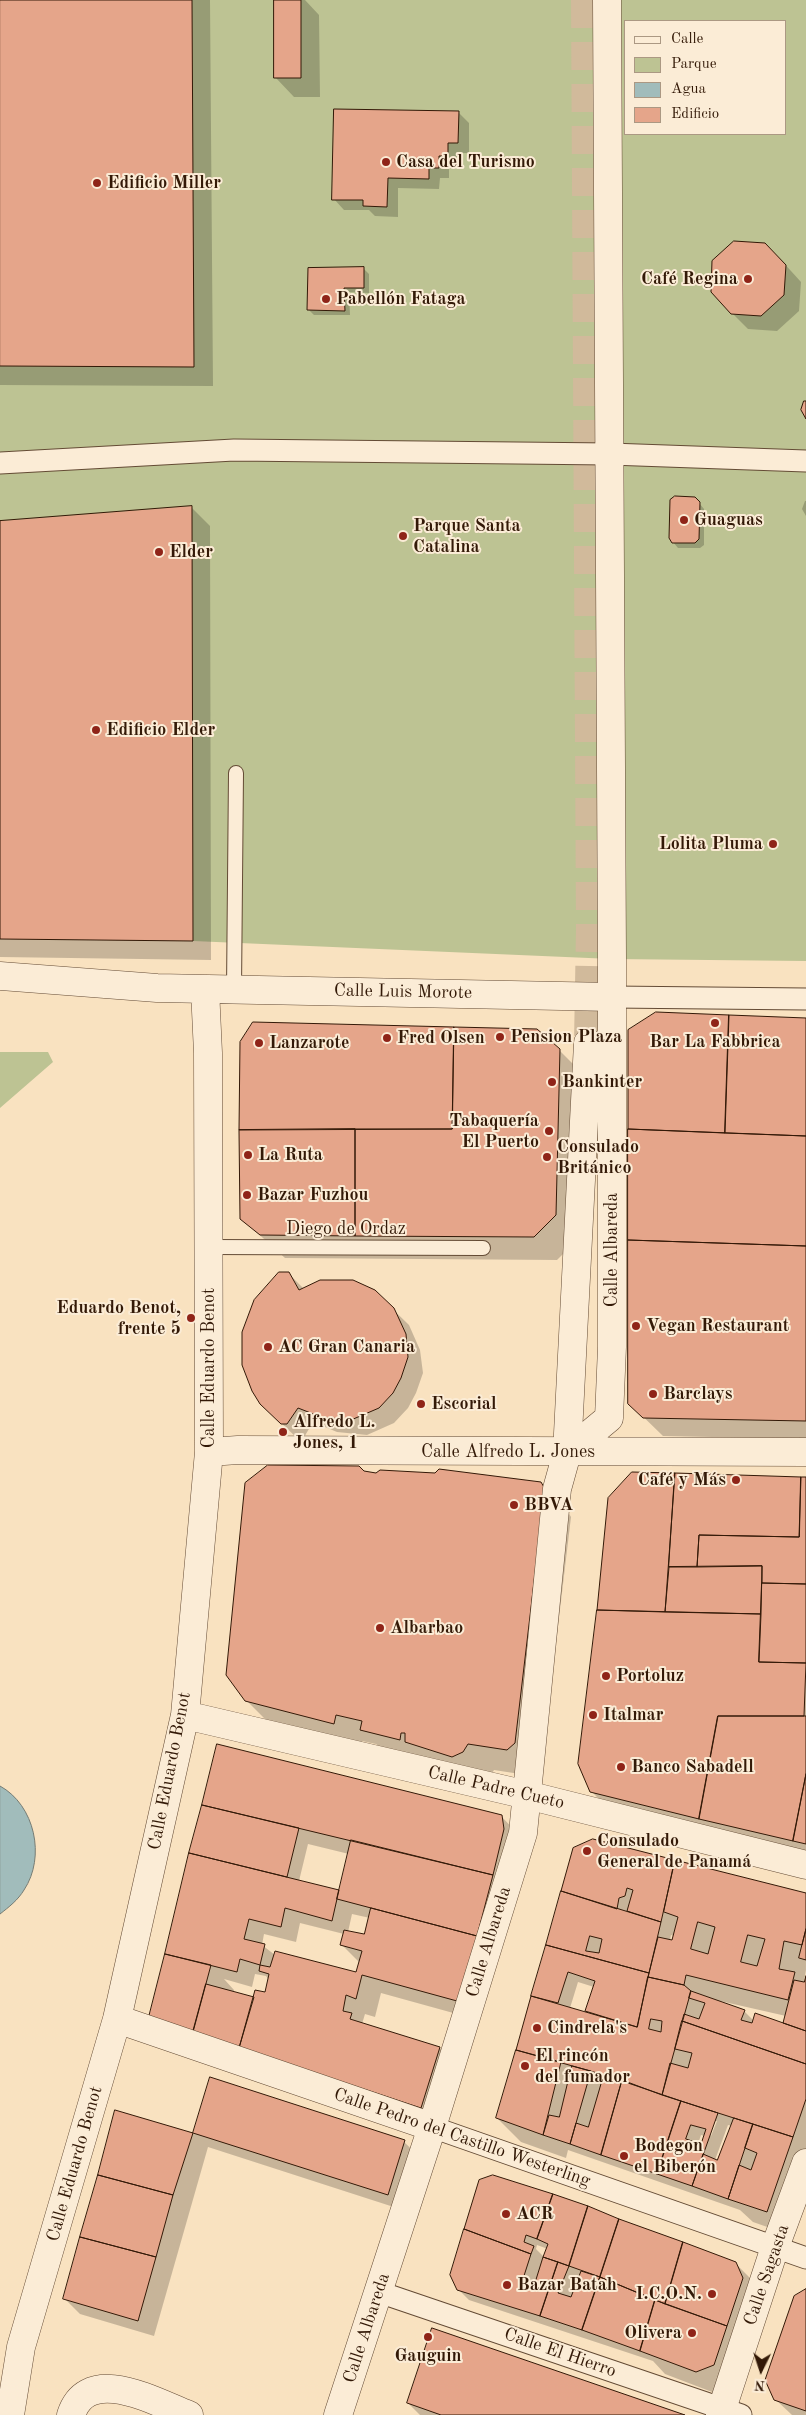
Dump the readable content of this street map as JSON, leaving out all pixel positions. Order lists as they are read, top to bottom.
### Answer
{
  "streets": {
    "street": [
      "Calle Luis Morote",
      "Calle Albareda",
      "Calle Eduardo Benot",
      "Calle Alfredo L. Jones",
      "Calle Padre Cueto",
      "Calle Pedro del Castillo Westerling",
      "Calle Sagasta",
      "Calle El Hierro"
    ],
    "lane": ["Diego de Ordaz"]
  },
  "crossings": [
    ["Calle Luis Morote", "Calle Albareda"],
    ["Calle Luis Morote", "Calle Eduardo Benot"],
    ["Diego de Ordaz", "Calle Eduardo Benot"],
    ["Calle Albareda", "Calle Alfredo L. Jones"],
    ["Calle Albareda", "Calle Padre Cueto"],
    ["Calle Albareda", "Calle Pedro del Castillo Westerling"],
    ["Calle Albareda", "Calle El Hierro"],
    ["Calle Eduardo Benot", "Calle Alfredo L. Jones"],
    ["Calle Eduardo Benot", "Calle Padre Cueto"],
    ["Calle Eduardo Benot", "Calle Pedro del Castillo Westerling"],
    ["Calle Pedro del Castillo Westerling", "Calle Sagasta"],
    ["Calle Sagasta", "Calle El Hierro"]
  ],
  "places": [
    "Casa del Turismo",
    "Edificio Miller",
    "Café Regina",
    "Pabellón Fataga",
    "Guaguas",
    "Parque Santa Catalina",
    "Elder",
    "Edificio Elder",
    "Lolita Pluma",
    "Bar La Fabbrica",
    "Pension Plaza",
    "Fred Olsen",
    "Lanzarote",
    "Bankinter",
    "Tabaquería El Puerto",
    "La Ruta",
    "Consulado Británico",
    "Bazar Fuzhou",
    "Eduardo Benot, frente 5",
    "Vegan Restaurant",
    "AC Gran Canaria",
    "Barclays",
    "Escorial",
    "Alfredo L. Jones, 1",
    "Café y Más",
    "BBVA",
    "Albarbao",
    "Portoluz",
    "Italmar",
    "Banco Sabadell",
    "Consulado General de Panamá",
    "Cindrela's",
    "El rincón del fumador",
    "Bodegon el Biberón",
    "ACR",
    "Bazar Batah",
    "I.C.O.N.",
    "Olivera",
    "Gauguin"
  ],
  "legend": [
    "Calle",
    "Parque",
    "Agua",
    "Edificio"
  ],
  "north": "bottom"
}
